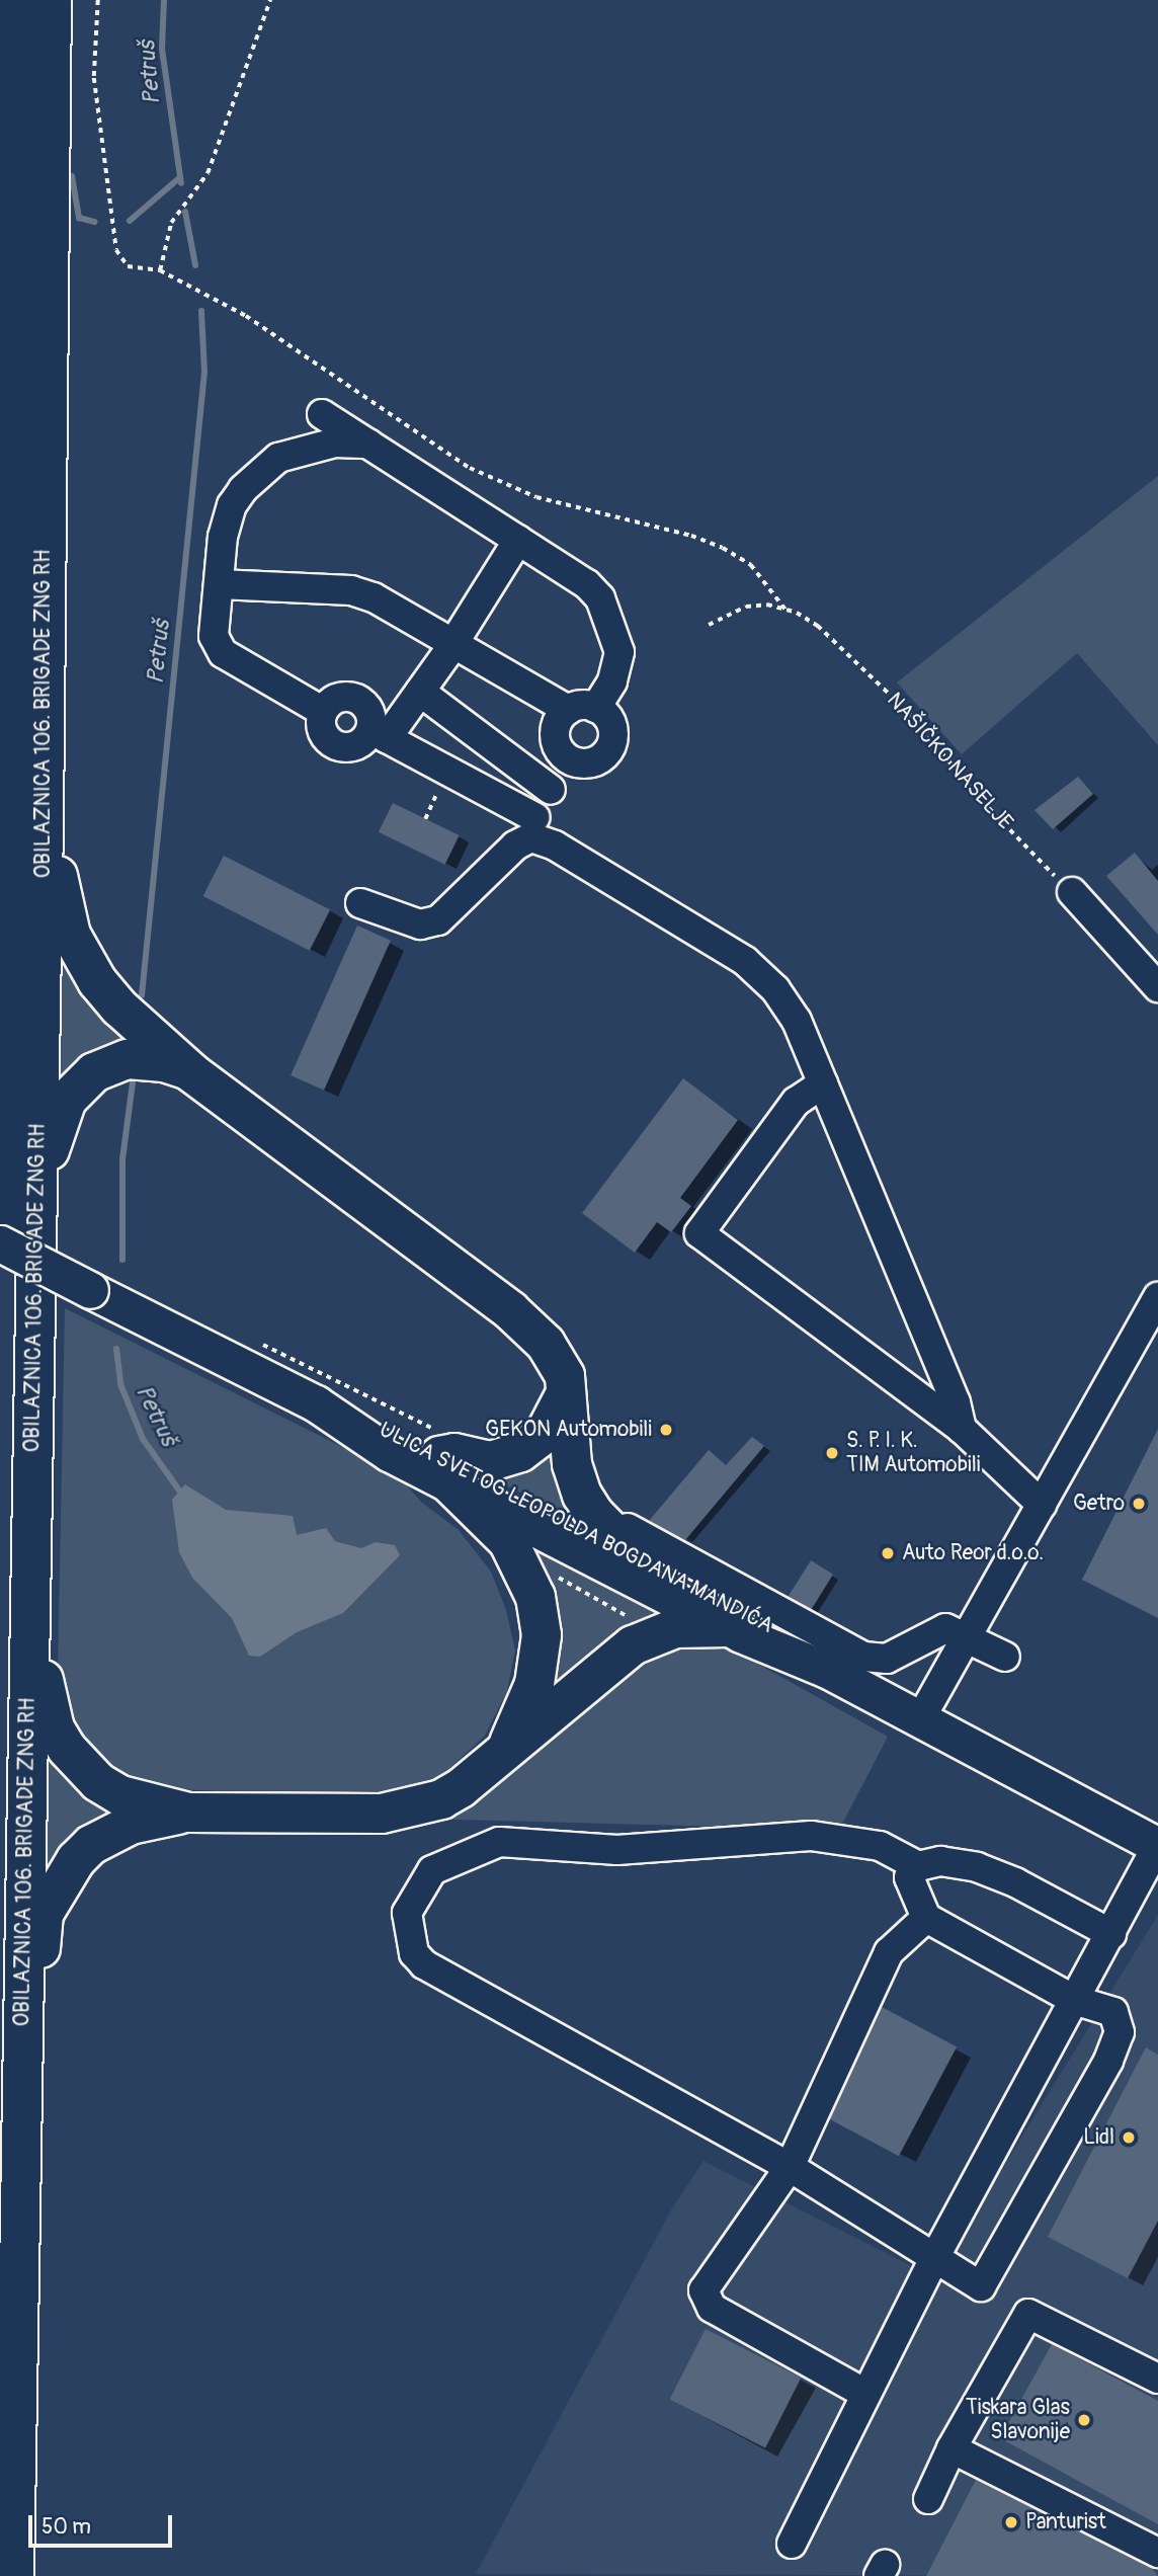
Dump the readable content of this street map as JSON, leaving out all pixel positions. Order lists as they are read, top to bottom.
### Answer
{
  "streets": {
    "highway": ["OBILAZNICA 106. BRIGADE ZNG RH"],
    "main road": ["ULICA SVETOG LEOPOLDA BOGDANA MANDIĆA"],
    "path": ["NAŠIČKO NASELJE"]
  },
  "crossings": [
    ["OBILAZNICA 106. BRIGADE ZNG RH", "ULICA SVETOG LEOPOLDA BOGDANA MANDIĆA"]
  ],
  "water": ["Petruš"],
  "places": [
    "GEKON Automobili",
    "S. P. I. K. TIM Automobili",
    "Getro",
    "Auto Reor d.o.o.",
    "Lidl",
    "Tiskara Glas Slavonije",
    "Panturist"
  ],
  "scale_bar": "50 m"
}
